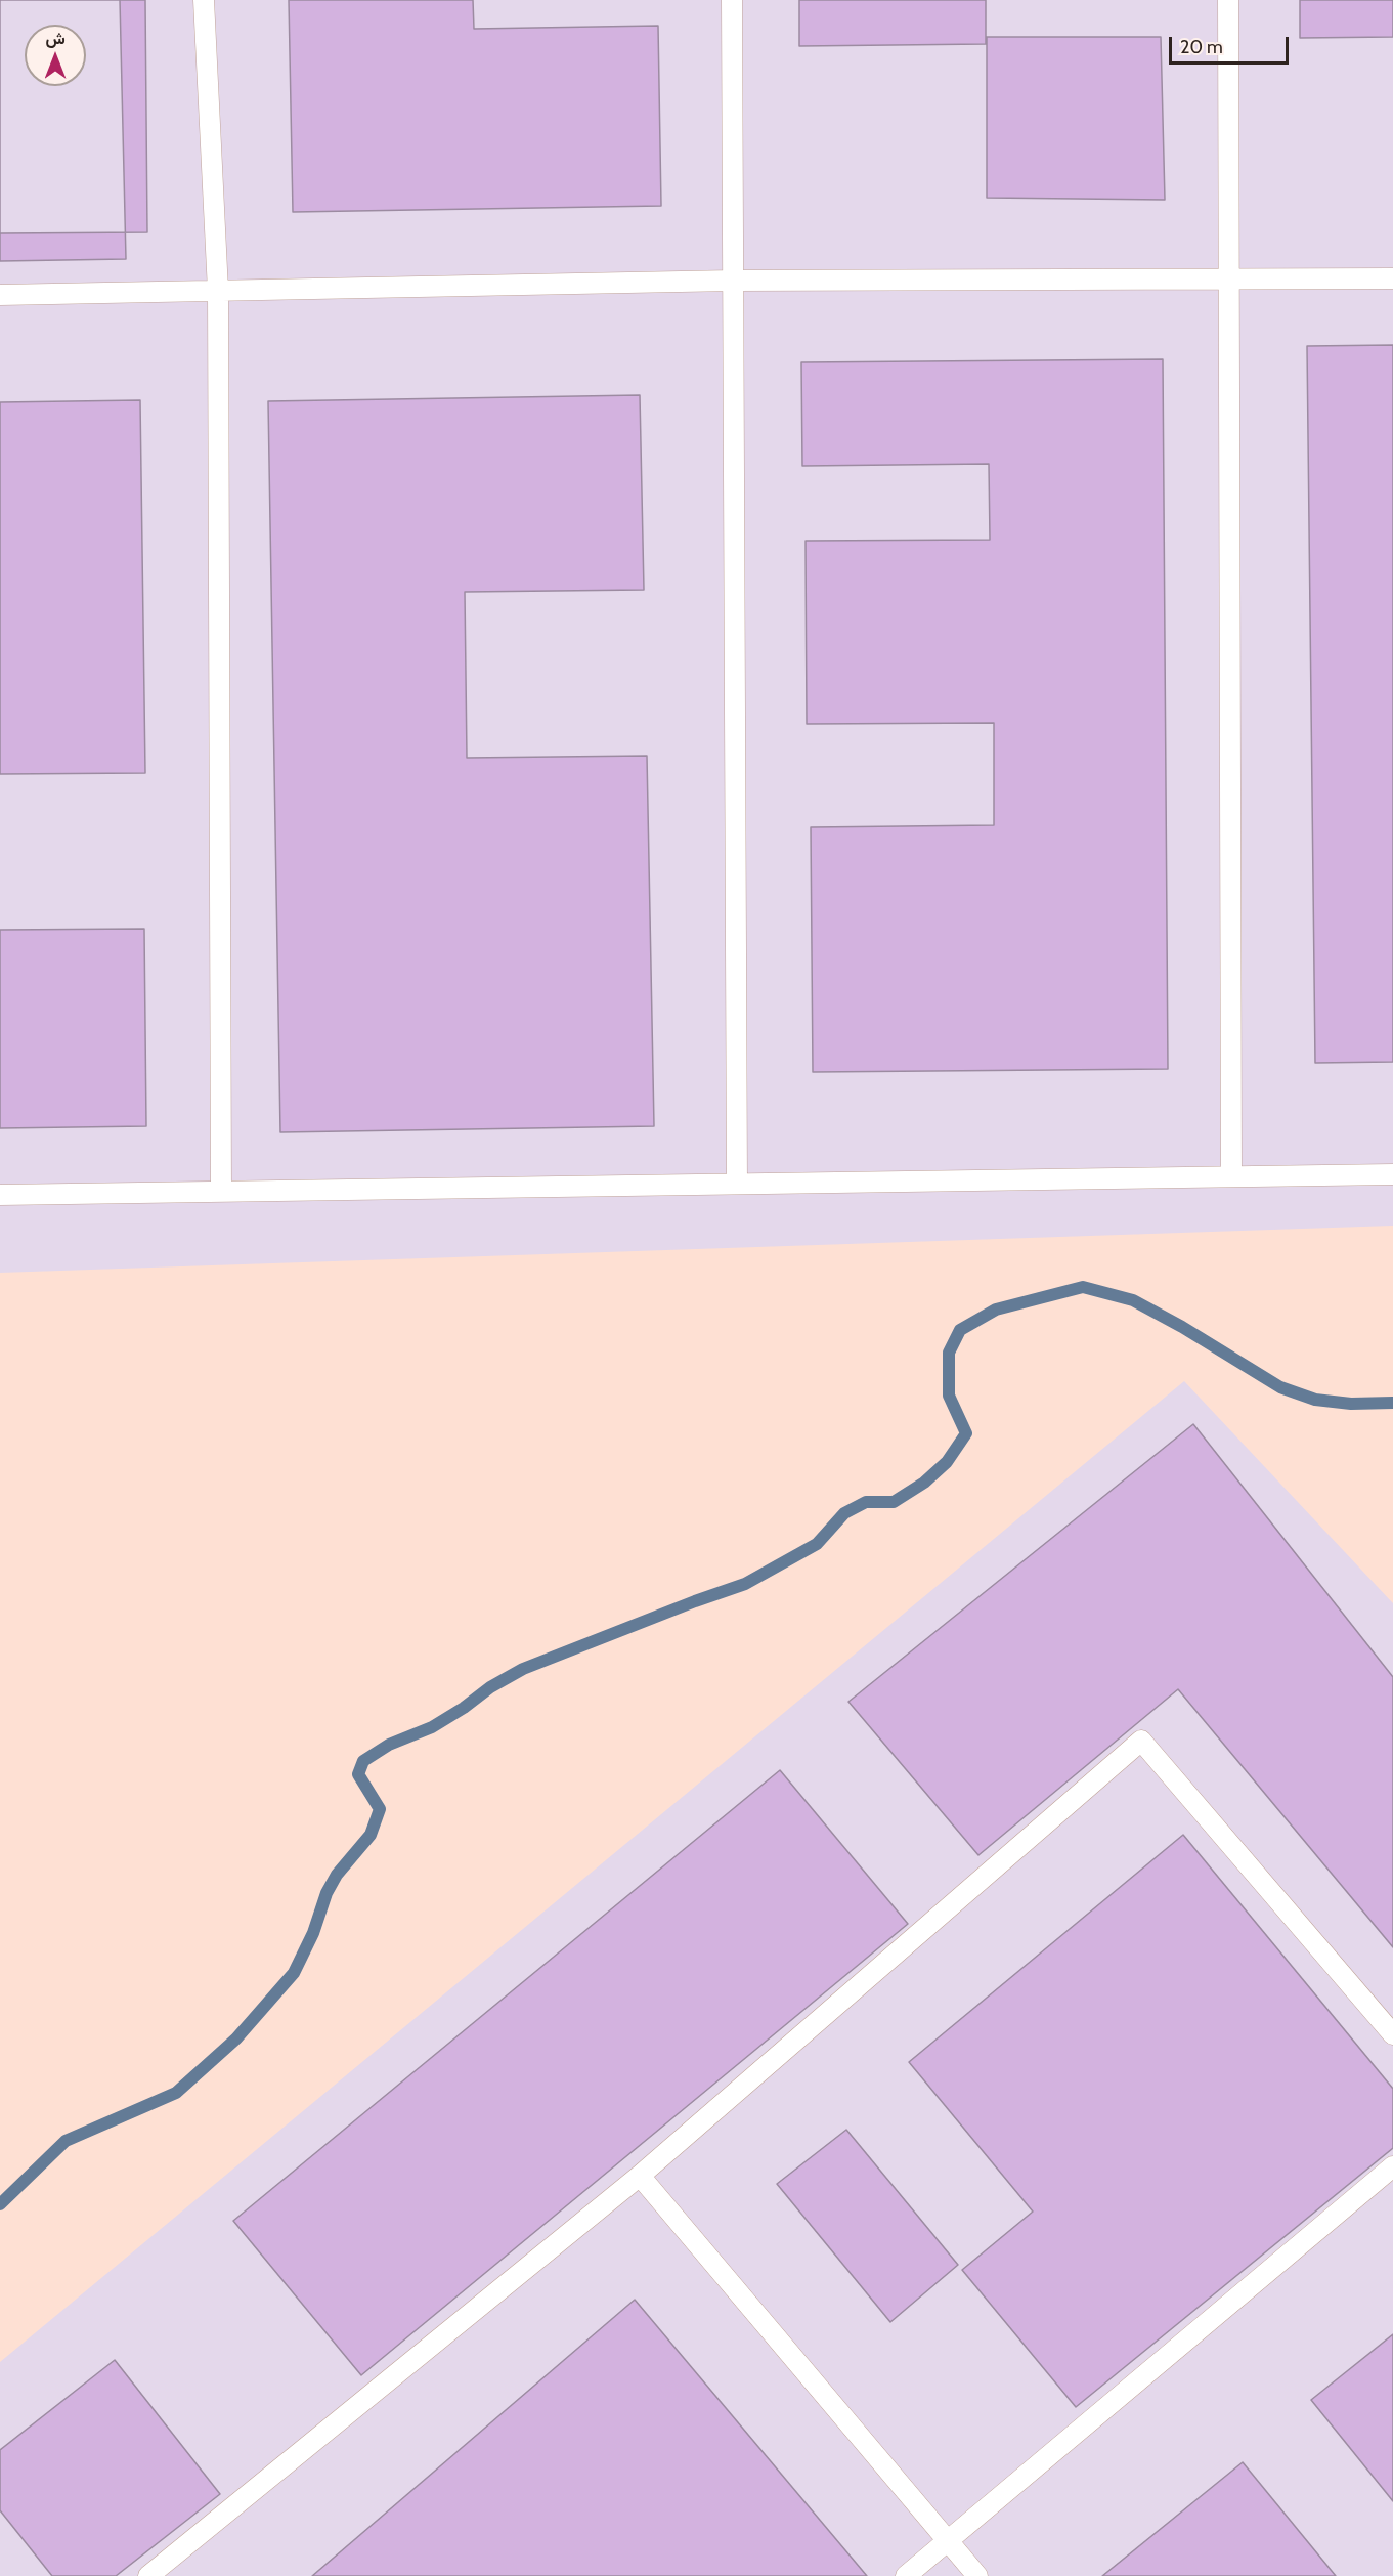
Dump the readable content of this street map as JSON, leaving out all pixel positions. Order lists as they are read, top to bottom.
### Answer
{
  "scale_bar": "20 m",
  "north": "top"
}
